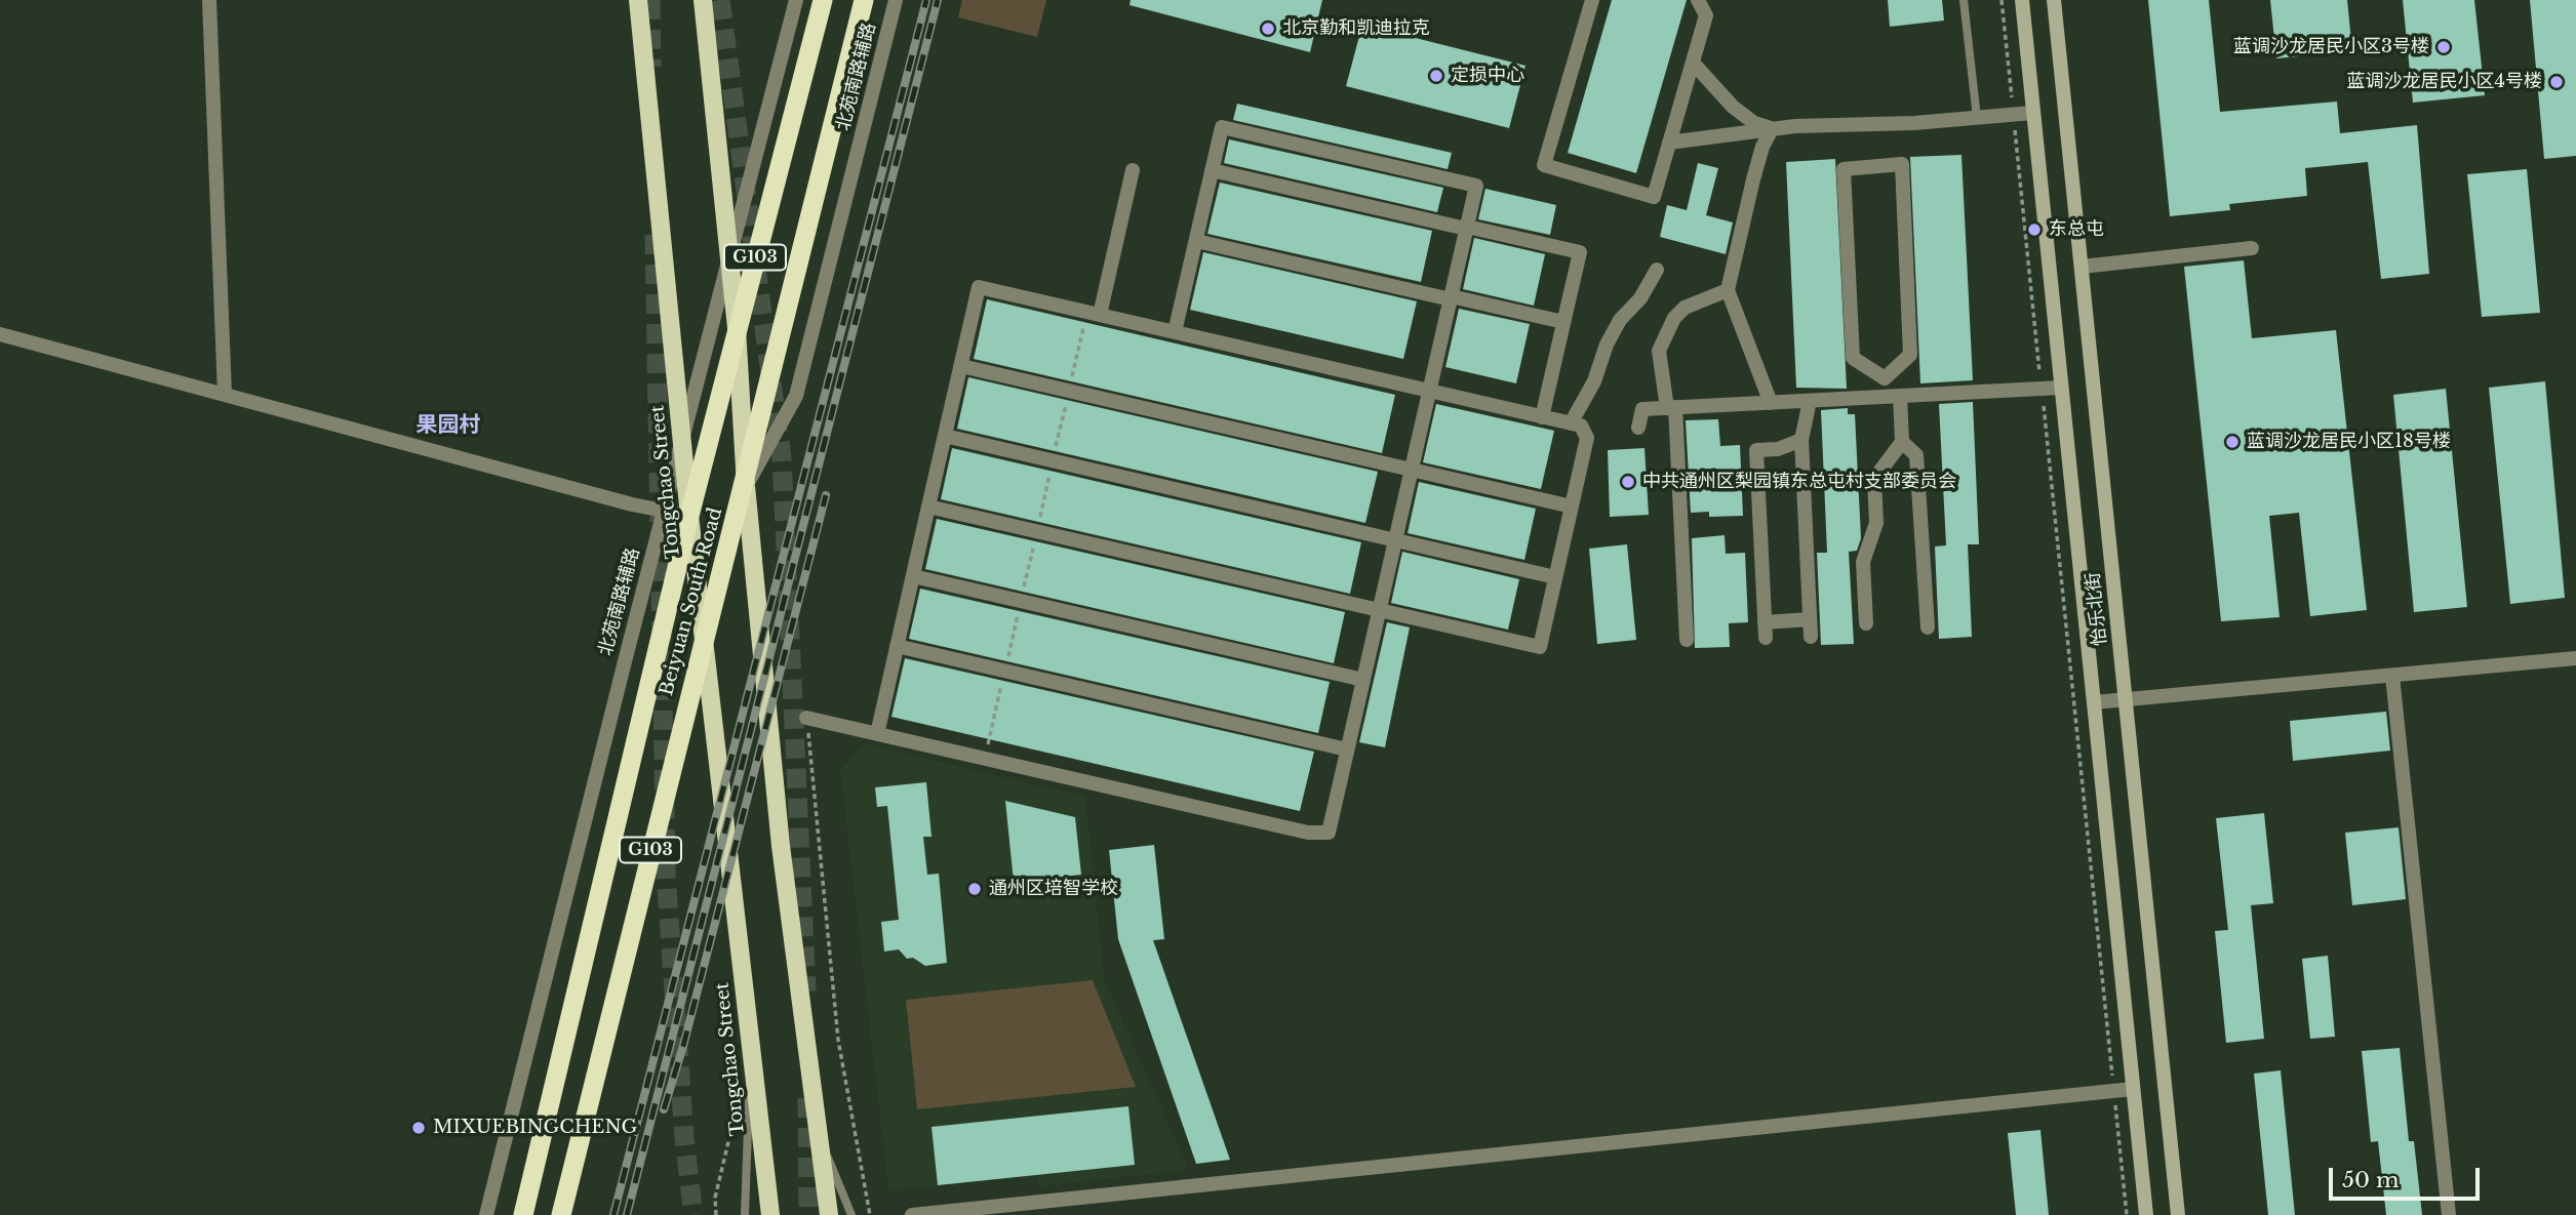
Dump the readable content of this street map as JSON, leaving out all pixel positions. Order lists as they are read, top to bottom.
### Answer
{
  "streets": {
    "highway": ["G103", "Beiyuan South Road"],
    "main road": ["Tongchao Street", "怡乐北街"],
    "street": ["北苑南路辅路"]
  },
  "crossings": [
    ["北苑南路辅路", "Tongchao Street"],
    ["北苑南路辅路", "Beiyuan South Road"],
    ["Tongchao Street", "Beiyuan South Road"]
  ],
  "districts": ["果园村"],
  "places": [
    "北京勤和凯迪拉克",
    "蓝调沙龙居民小区3号楼",
    "定损中心",
    "蓝调沙龙居民小区4号楼",
    "东总屯",
    "蓝调沙龙居民小区18号楼",
    "中共通州区梨园镇东总屯村支部委员会",
    "通州区培智学校",
    "MIXUEBINGCHENG"
  ],
  "scale_bar": "50 m"
}
